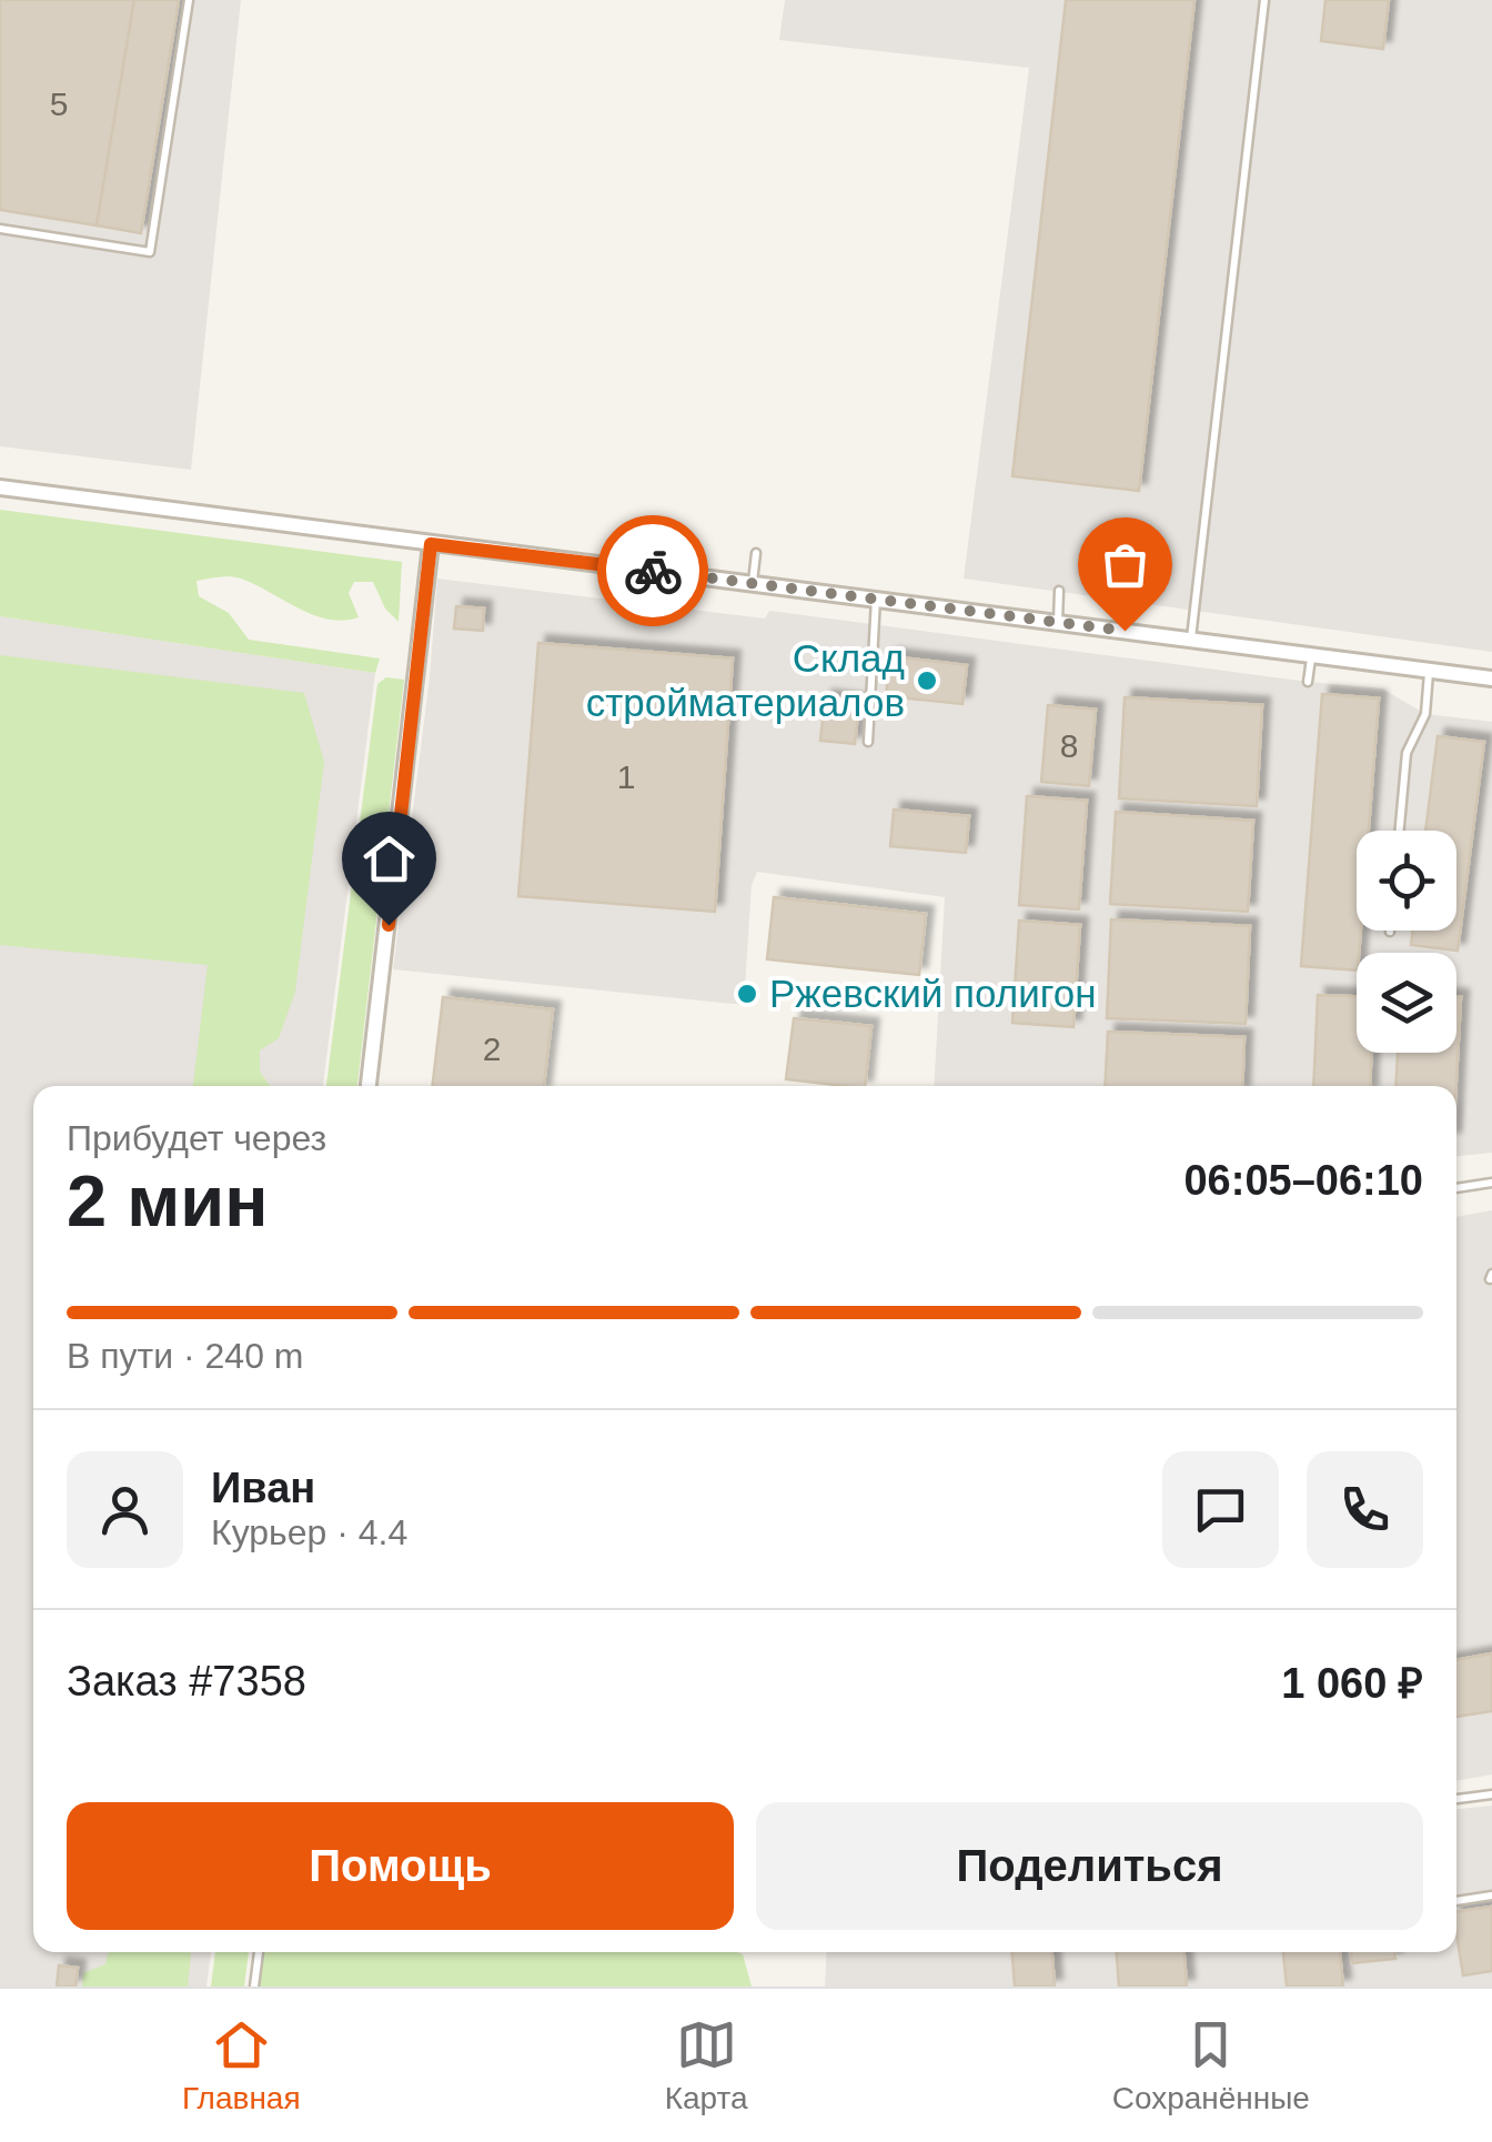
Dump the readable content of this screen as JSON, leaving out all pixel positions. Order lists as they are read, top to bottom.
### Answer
{
  "places": ["Склад стройматериалов", "Ржевский полигон"],
  "house_numbers": [
    "5",
    "8",
    "1",
    "2"
  ],
  "page": {
    "heading": ["2 мин", "Прибудет через", "06:05–06:10"],
    "panel": [
      "Иван",
      "Курьер · 4.4",
      "Заказ #7358",
      "1 060 ₽"
    ],
    "bar": "В пути · 240 m",
    "buttons": ["Помощь", "Поделиться"],
    "tabs": ["Главная", "Карта", "Сохранённые"]
  }
}
